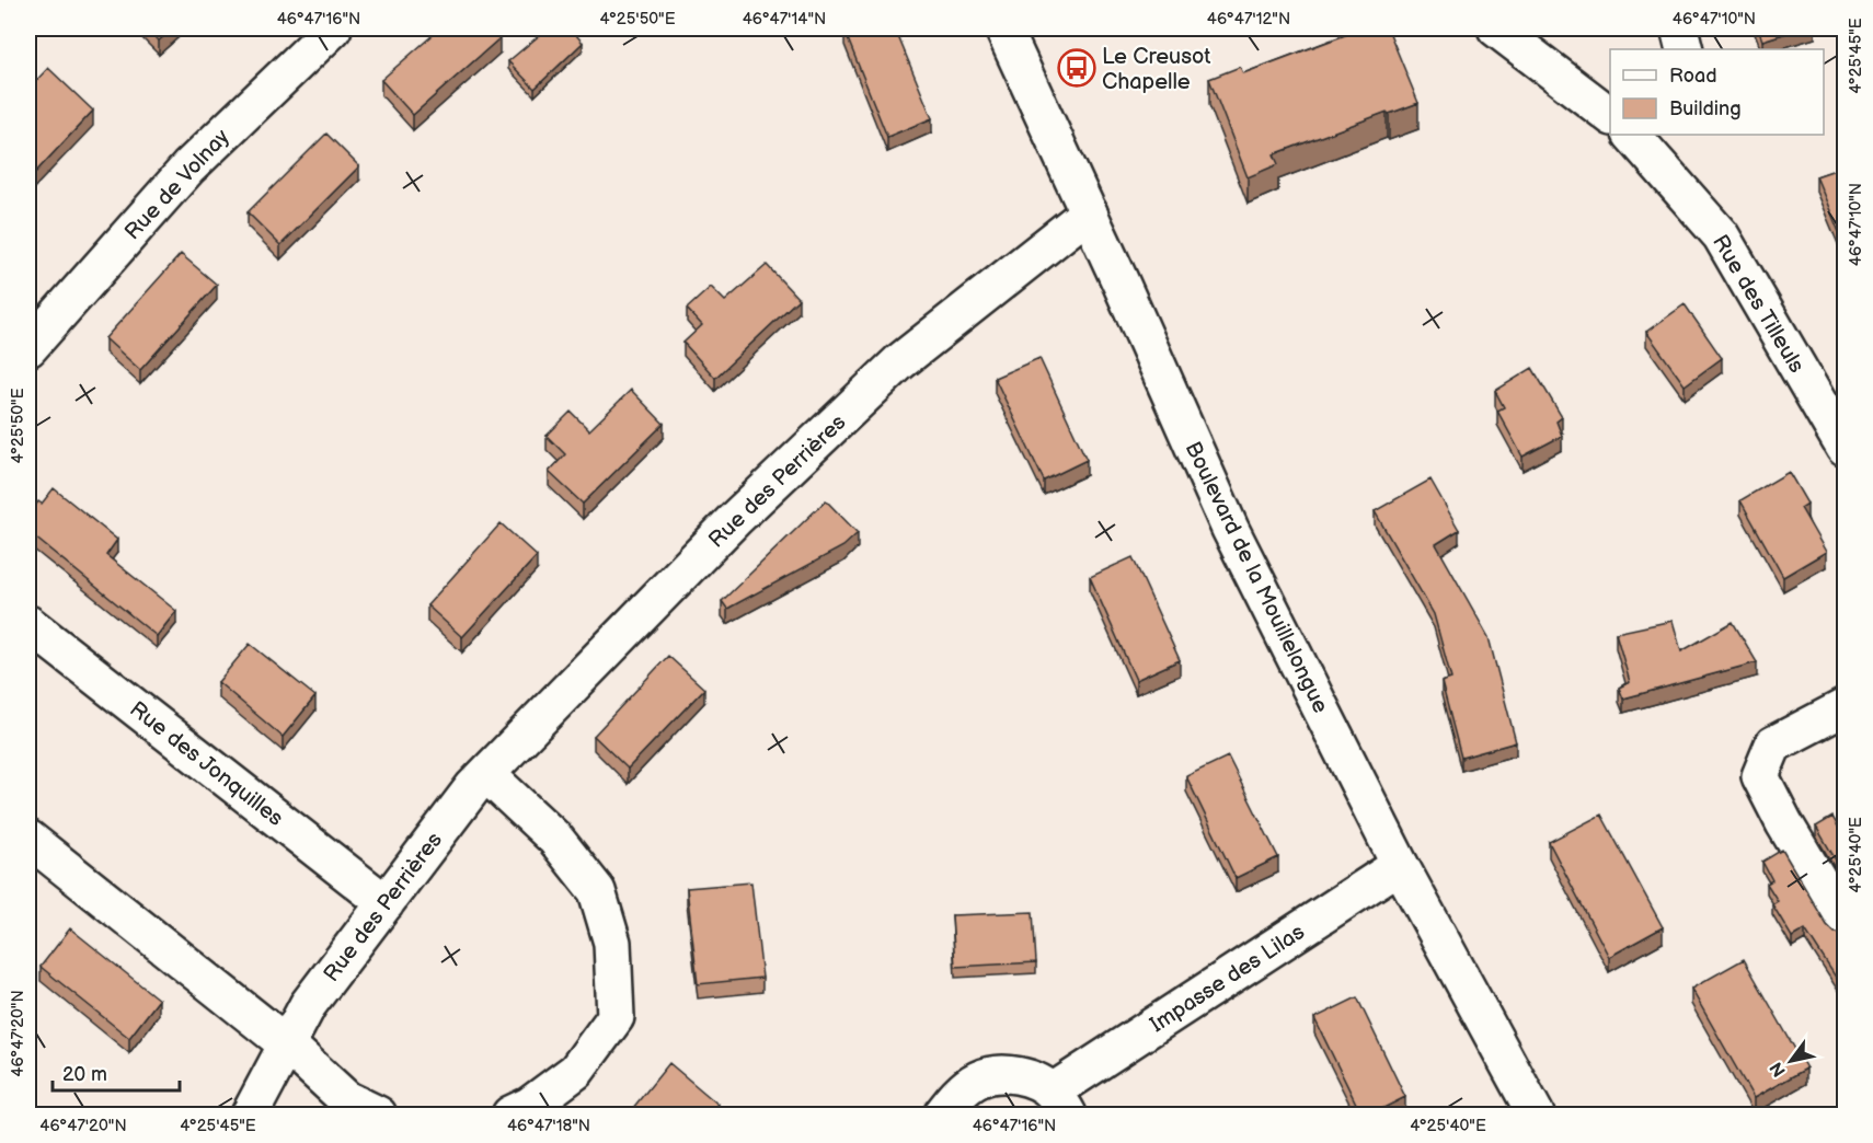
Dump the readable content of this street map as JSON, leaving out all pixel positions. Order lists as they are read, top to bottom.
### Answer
{
  "streets": {
    "street": [
      "Rue de Volnay",
      "Rue des Tilleuls",
      "Rue des Perrières",
      "Boulevard de la Mouillelongue",
      "Rue des Jonquilles",
      "Impasse des Lilas"
    ]
  },
  "crossings": [
    ["Rue des Perrières", "Boulevard de la Mouillelongue"],
    ["Rue des Perrières", "Rue des Jonquilles"],
    ["Boulevard de la Mouillelongue", "Impasse des Lilas"]
  ],
  "places": {
    "bus stop": ["Le Creusot Chapelle"]
  },
  "legend": ["Road", "Building"],
  "scale_bar": "20 m",
  "north": "bottom left",
  "coordinates": [
    "46°47'16\"N",
    "4°25'50\"E",
    "46°47'14\"N",
    "46°47'12\"N",
    "46°47'10\"N",
    "4°25'45\"E",
    "4°25'40\"E",
    "46°47'20\"N",
    "46°47'18\"N"
  ]
}
